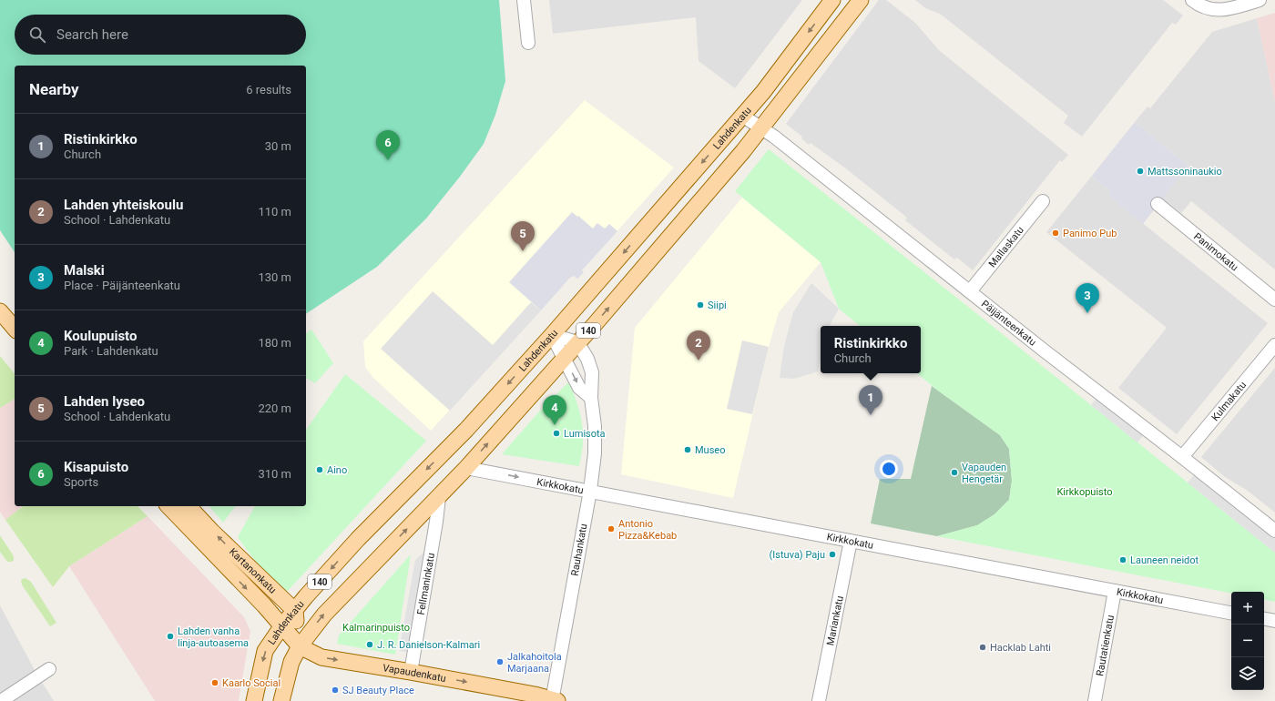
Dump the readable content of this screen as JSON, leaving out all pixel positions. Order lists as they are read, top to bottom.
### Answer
{
  "streets": {
    "main road": [
      "Lahdenkatu",
      "140",
      "Kartanonkatu",
      "Vapaudenkatu"
    ],
    "street": [
      "Mallaskatu",
      "Panimokatu",
      "Päijänteenkatu",
      "Kulmakatu",
      "Kirkkokatu",
      "Rauhankatu",
      "Fellmaninkatu",
      "Mariankatu",
      "Rautatienkatu"
    ]
  },
  "crossings": [
    ["Lahdenkatu", "Päijänteenkatu"],
    ["Lahdenkatu", "Kartanonkatu"],
    ["Lahdenkatu", "Vapaudenkatu"],
    ["Mallaskatu", "Päijänteenkatu"],
    ["Päijänteenkatu", "140"],
    ["Päijänteenkatu", "Kulmakatu"],
    ["140", "Kirkkokatu"],
    ["140", "Rauhankatu"],
    ["140", "Fellmaninkatu"],
    ["140", "Vapaudenkatu"],
    ["Kirkkokatu", "Rauhankatu"],
    ["Kirkkokatu", "Mariankatu"],
    ["Kirkkokatu", "Rautatienkatu"],
    ["Rauhankatu", "Vapaudenkatu"],
    ["Kartanonkatu", "Vapaudenkatu"],
    ["Fellmaninkatu", "Vapaudenkatu"]
  ],
  "one_way": ["Vapaudenkatu"],
  "parks": ["Kirkkopuisto", "Kalmarinpuisto"],
  "places": [
    "Mattssoninaukio",
    "Panimo Pub",
    "Siipi",
    "Lumisota",
    "Museo",
    "Aino",
    "Vapauden Hengetär",
    "Antonio Pizza&Kebab",
    "(Istuva) Paju",
    "Launeen neidot",
    "Lahden vanha linja-autoasema",
    "J. R. Danielson-Kalmari",
    "Hacklab Lahti",
    "Jalkahoitola Marjaana",
    "Kaarlo Social",
    "SJ Beauty Place"
  ],
  "page": {
    "search": "Search here",
    "heading": ["Nearby", "6 results"],
    "list": [
      {
        "mark": "1",
        "name": "Ristinkirkko",
        "note": "Church",
        "value": "30 m"
      },
      {
        "mark": "2",
        "name": "Lahden yhteiskoulu",
        "note": "School · Lahdenkatu",
        "value": "110 m"
      },
      {
        "mark": "3",
        "name": "Malski",
        "note": "Place · Päijänteenkatu",
        "value": "130 m"
      },
      {
        "mark": "4",
        "name": "Koulupuisto",
        "note": "Park · Lahdenkatu",
        "value": "180 m"
      },
      {
        "mark": "5",
        "name": "Lahden lyseo",
        "note": "School · Lahdenkatu",
        "value": "220 m"
      },
      {
        "mark": "6",
        "name": "Kisapuisto",
        "note": "Sports",
        "value": "310 m"
      }
    ],
    "pins": [
      "6",
      "5",
      "3",
      "2",
      "1",
      "4"
    ],
    "popup": ["Ristinkirkko", "Church"],
    "map_buttons": ["+", "−"]
  }
}
